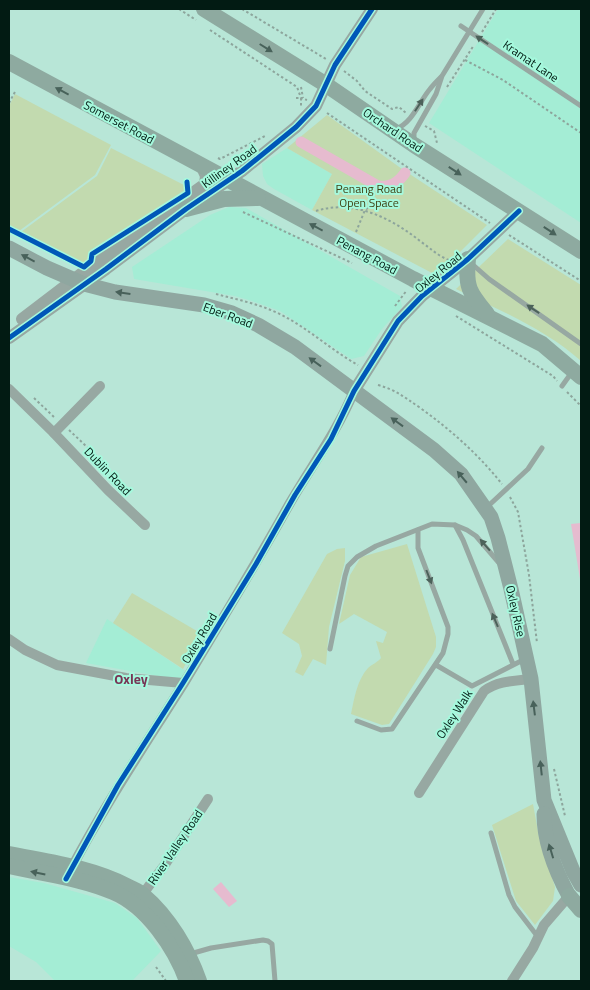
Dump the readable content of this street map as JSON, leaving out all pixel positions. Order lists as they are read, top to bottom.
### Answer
{
  "streets": {
    "main road": [
      "Somerset Road",
      "Orchard Road",
      "Penang Road",
      "Eber Road",
      "Oxley Rise",
      "River Valley Road"
    ],
    "street": [
      "Killiney Road",
      "Oxley Road",
      "Dublin Road",
      "Oxley Walk"
    ],
    "lane": ["Kramat Lane"]
  },
  "crossings": [
    ["Somerset Road", "Killiney Road"],
    ["Somerset Road", "Penang Road"],
    ["Orchard Road", "Killiney Road"],
    ["Orchard Road", "Oxley Road"],
    ["Killiney Road", "Penang Road"],
    ["Killiney Road", "Eber Road"],
    ["Penang Road", "Oxley Road"],
    ["Oxley Road", "Eber Road"],
    ["Oxley Road", "Oxley Rise"],
    ["Oxley Road", "River Valley Road"],
    ["Eber Road", "Oxley Rise"],
    ["Oxley Rise", "Oxley Walk"]
  ],
  "one_way": [
    "Kramat Lane",
    "Somerset Road",
    "Orchard Road",
    "Penang Road",
    "Eber Road",
    "Oxley Rise"
  ],
  "districts": ["Oxley"],
  "parks": ["Penang Road Open Space"]
}
